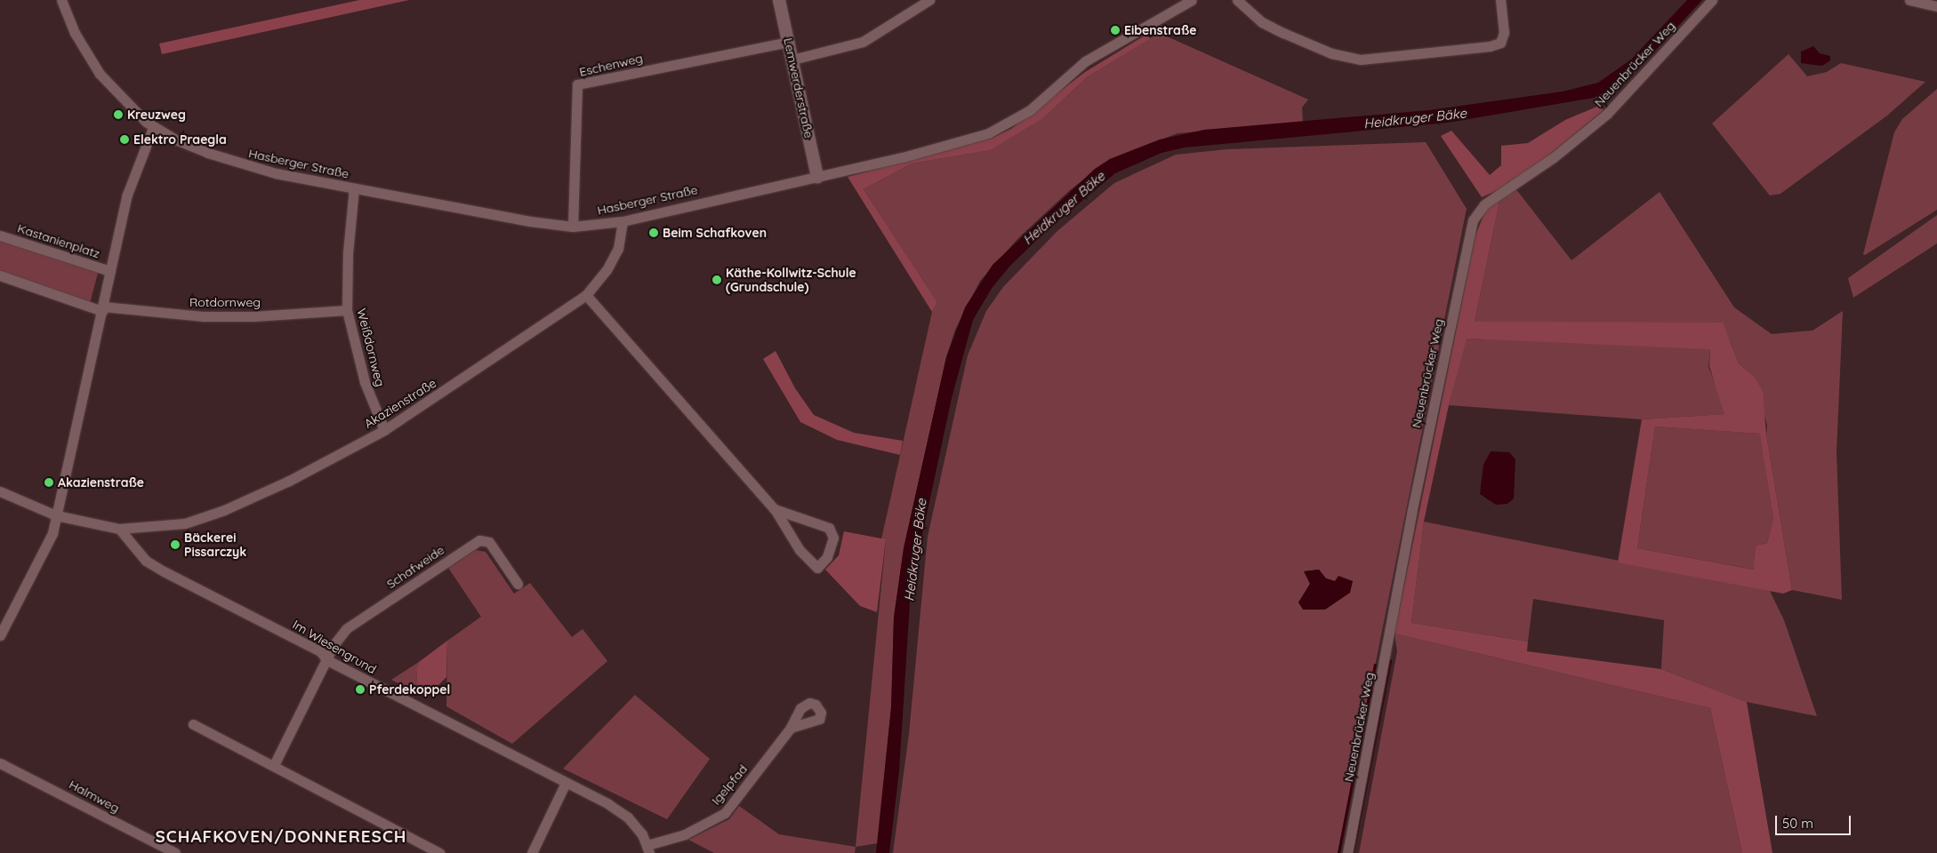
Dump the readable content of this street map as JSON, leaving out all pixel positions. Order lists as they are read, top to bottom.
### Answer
{
  "streets": {
    "street": [
      "Neuenbrücker Weg",
      "Eschenweg",
      "Lemwerderstraße",
      "Hasberger Straße",
      "Kastanienplatz",
      "Rotdornweg",
      "Weißdornweg",
      "Akazienstraße",
      "Schafweide",
      "Im Wiesengrund",
      "Igelpfad",
      "Halmweg"
    ]
  },
  "crossings": [
    ["Eschenweg", "Lemwerderstraße"],
    ["Eschenweg", "Hasberger Straße"],
    ["Lemwerderstraße", "Hasberger Straße"],
    ["Hasberger Straße", "Weißdornweg"],
    ["Hasberger Straße", "Akazienstraße"],
    ["Rotdornweg", "Weißdornweg"],
    ["Weißdornweg", "Akazienstraße"],
    ["Akazienstraße", "Im Wiesengrund"],
    ["Schafweide", "Im Wiesengrund"],
    ["Im Wiesengrund", "Igelpfad"]
  ],
  "districts": ["SCHAFKOVEN/DONNERESCH"],
  "water": ["Heidkruger Bäke"],
  "places": [
    "Eibenstraße",
    "Kreuzweg",
    "Elektro Praegla",
    "Beim Schafkoven",
    "Käthe-Kollwitz-Schule (Grundschule)",
    "Akazienstraße",
    "Bäckerei Pissarczyk",
    "Pferdekoppel"
  ],
  "scale_bar": "50 m"
}
